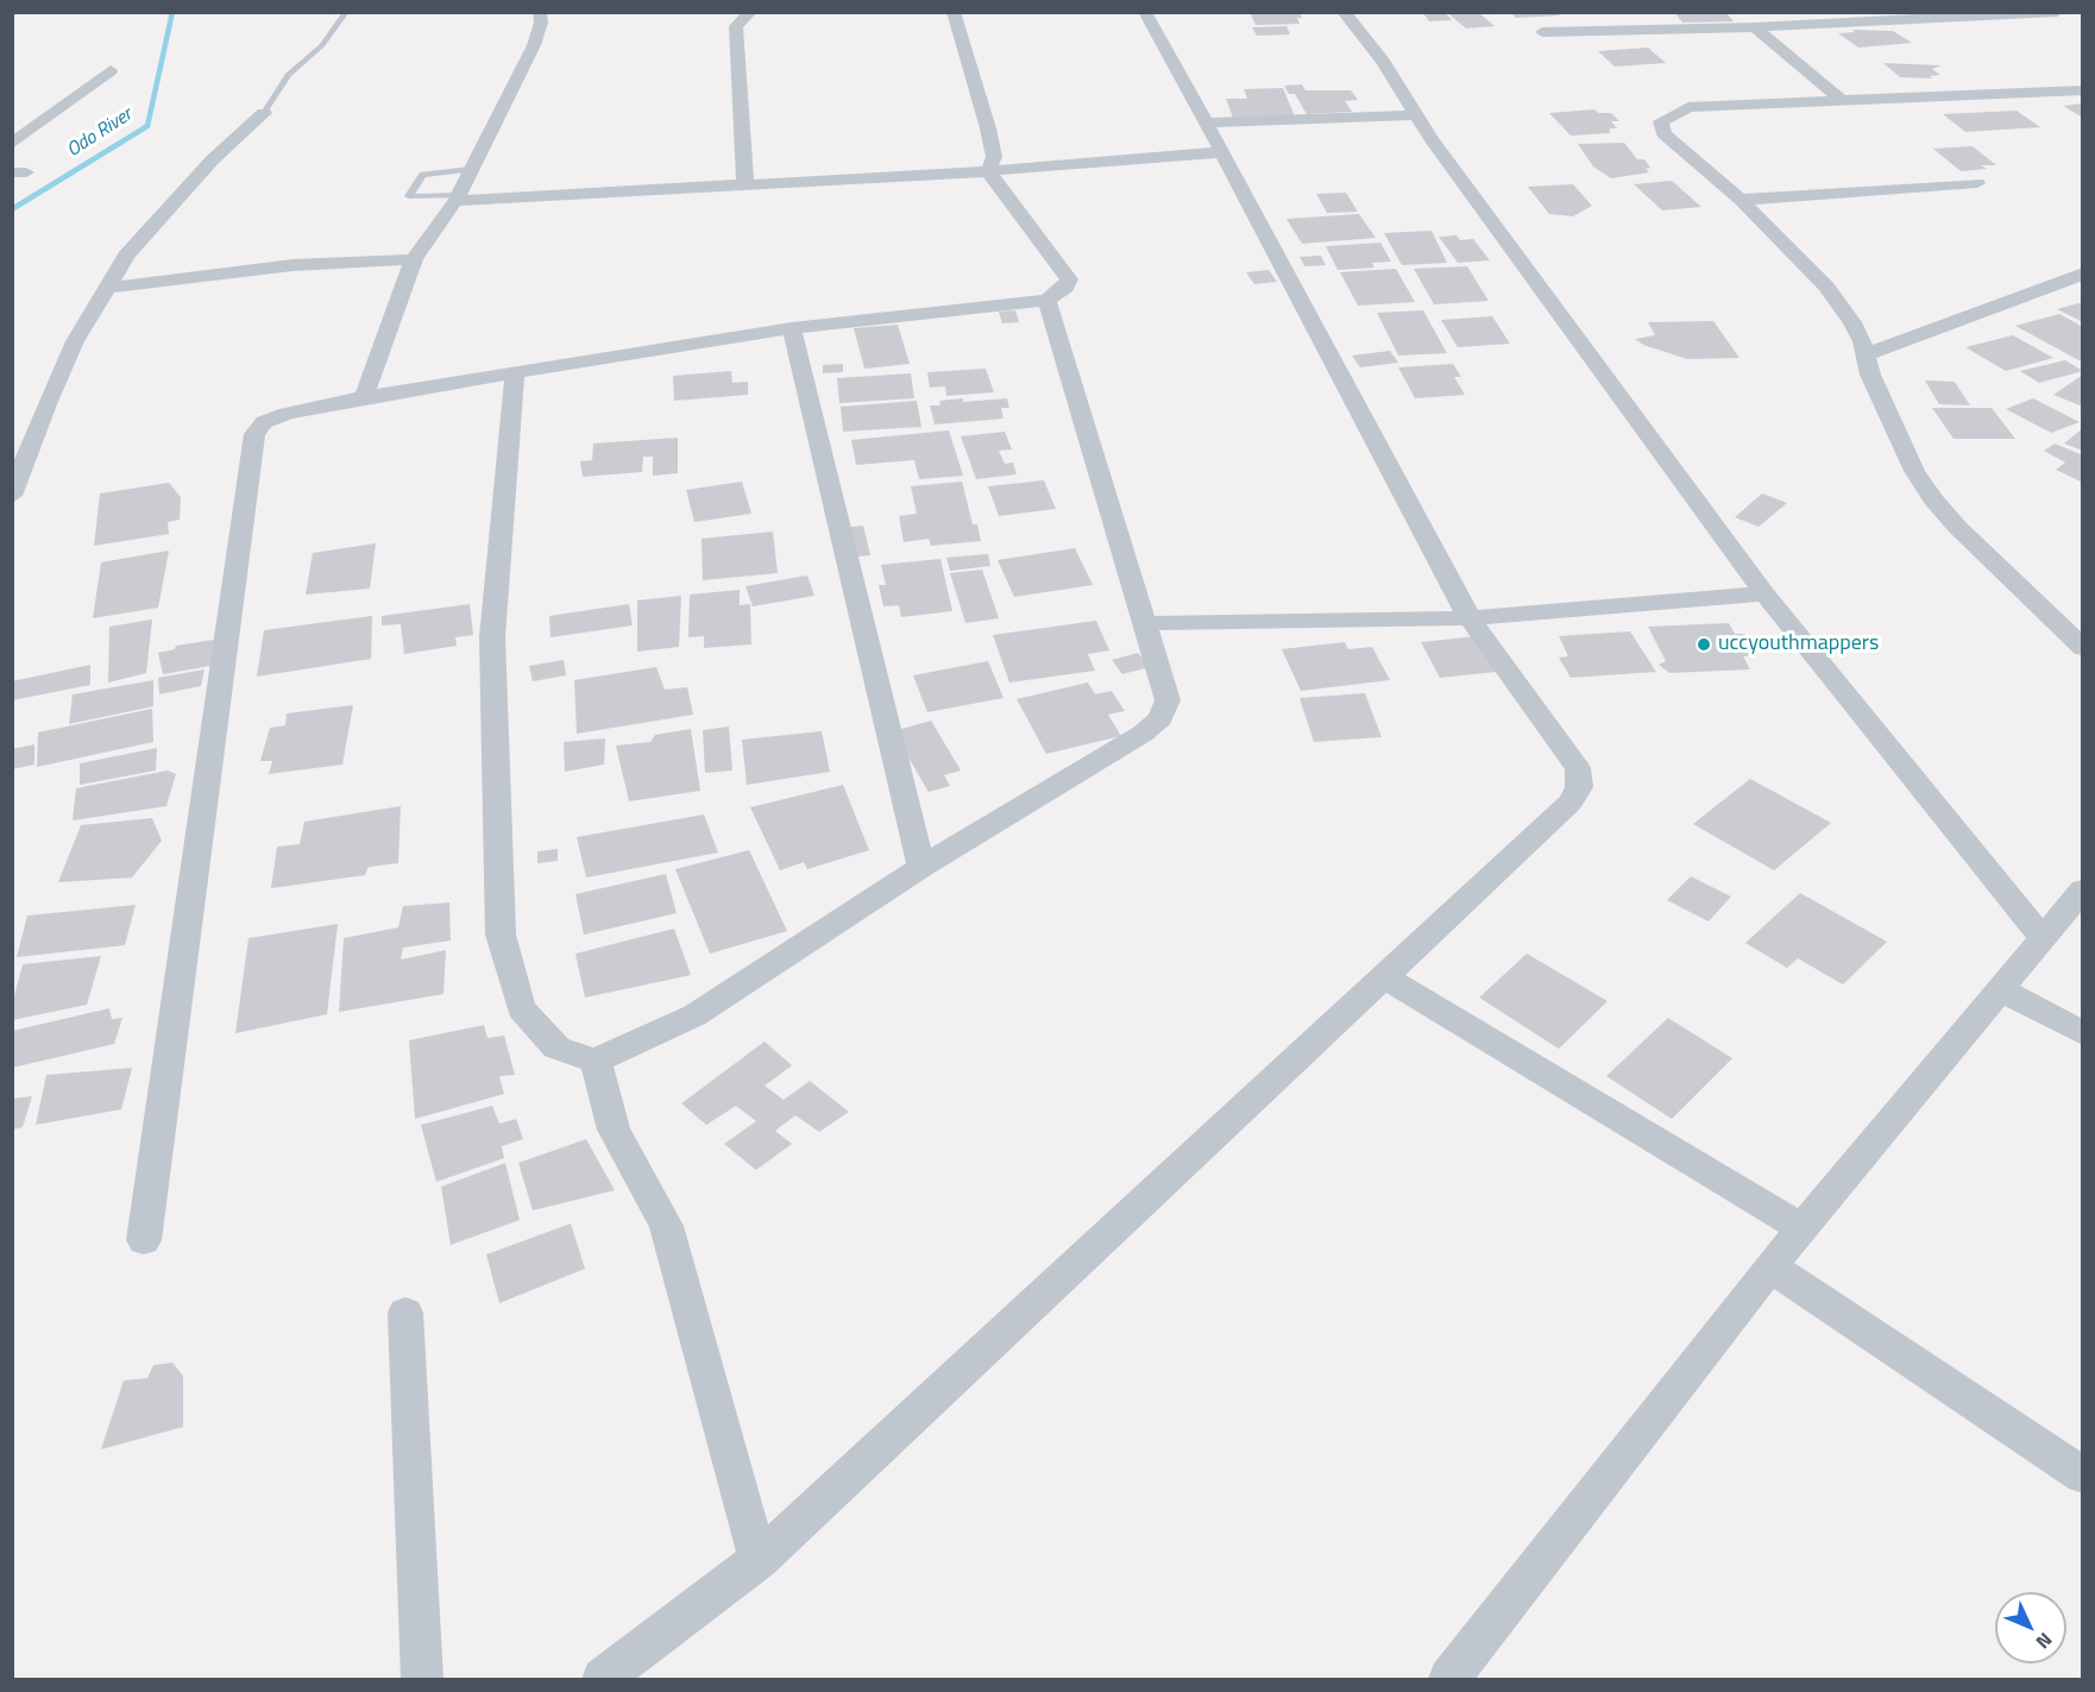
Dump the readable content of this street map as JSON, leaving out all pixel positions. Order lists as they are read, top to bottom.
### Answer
{
  "water": ["Odo River"],
  "places": ["uccyouthmappers"],
  "north": "bottom right"
}
